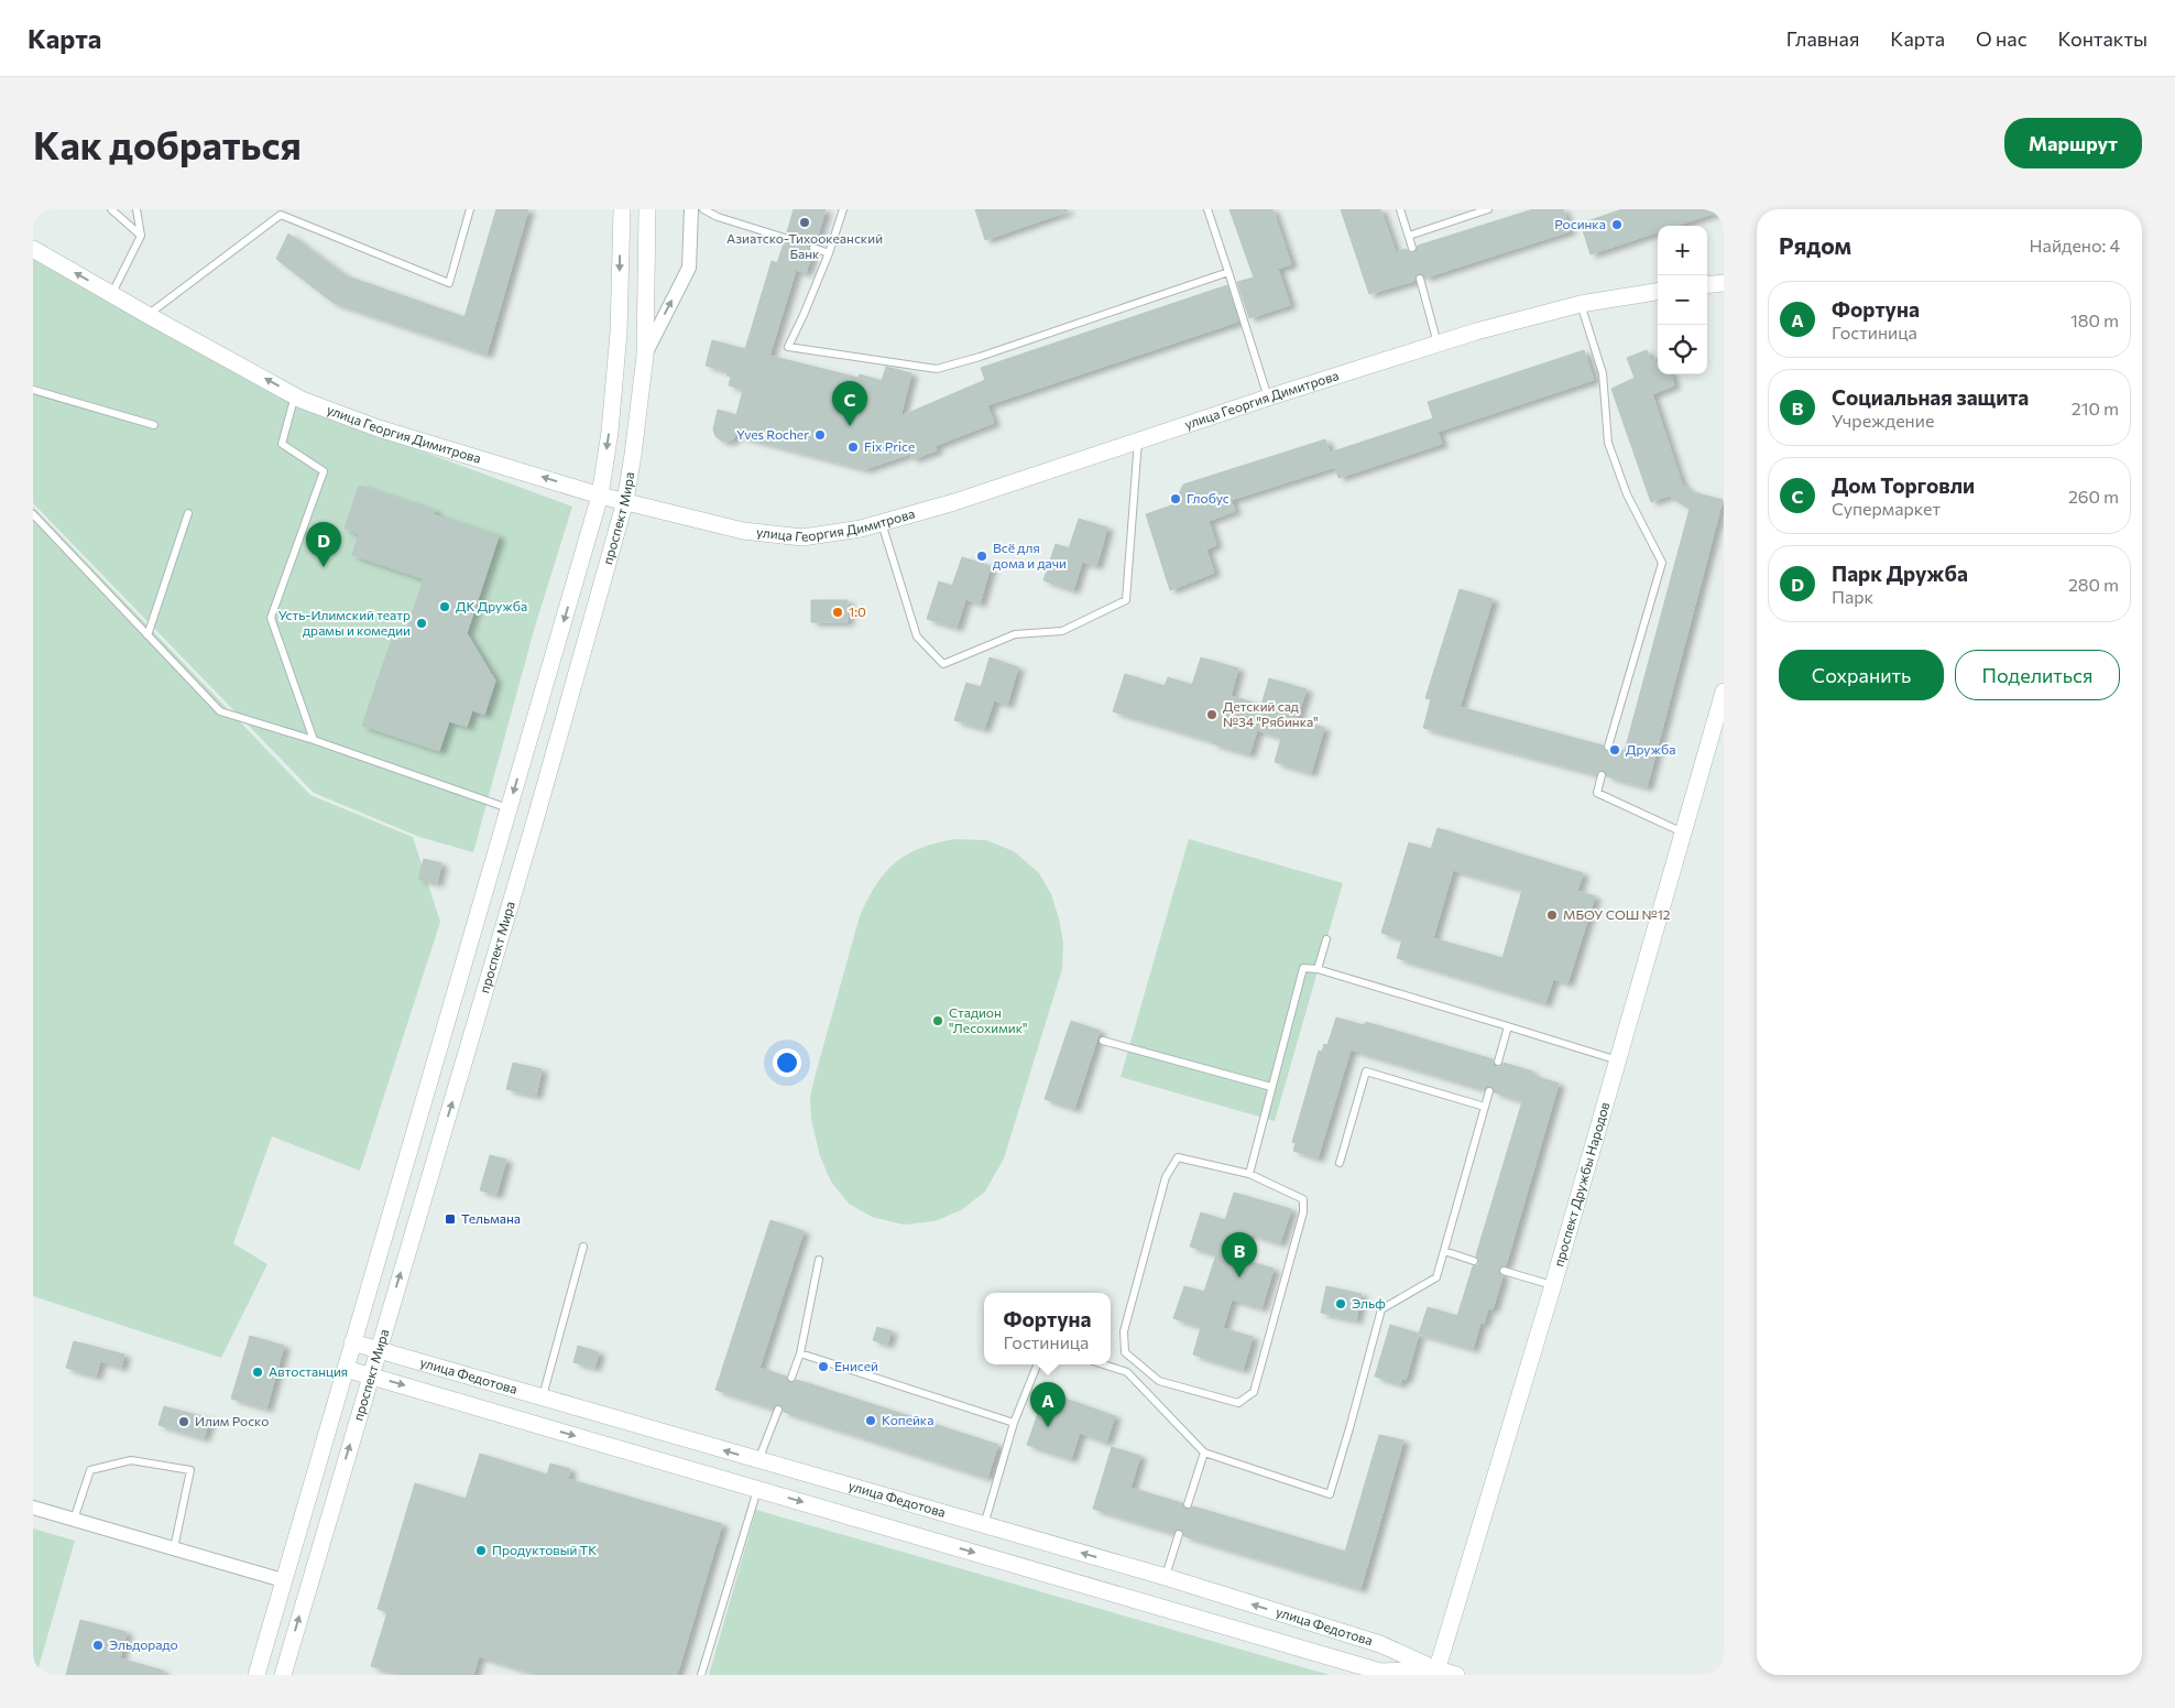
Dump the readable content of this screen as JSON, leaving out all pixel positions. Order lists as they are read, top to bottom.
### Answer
{
  "streets": {
    "street": [
      "улица Георгия Димитрова",
      "проспект Мира",
      "проспект Дружбы Народов",
      "улица Федотова"
    ]
  },
  "crossings": [
    ["улица Георгия Димитрова", "проспект Мира"],
    ["проспект Мира", "улица Федотова"],
    ["проспект Дружбы Народов", "улица Федотова"]
  ],
  "places": {
    "other": [
      "Азиатско-Тихоокеанский Банк",
      "Росинка",
      "Yves Rocher",
      "Fix Price",
      "Глобус",
      "Всё для дома и дачи",
      "ДК Дружба",
      "1:0",
      "Усть-Илимский театр драмы и комедии",
      "Детский сад №34 \"Рябинка\"",
      "Дружба",
      "МБОУ СОШ №12",
      "Стадион \"Лесохимик\"",
      "Эльф",
      "Енисей",
      "Автостанция",
      "Копейка",
      "Илим Роско",
      "Продуктовый ТК",
      "Эльдорадо"
    ],
    "transit": ["Тельмана"]
  },
  "page": {
    "header": "Карта",
    "nav": [
      "Главная",
      "Карта",
      "О нас",
      "Контакты"
    ],
    "buttons": [
      "Маршрут",
      ["Сохранить", "Поделиться"]
    ],
    "title": "Как добраться",
    "heading": ["Рядом", "Найдено: 4"],
    "map_buttons": ["+", "−"],
    "list": [
      {
        "mark": "A",
        "name": "Фортуна",
        "note": "Гостиница",
        "value": "180 m"
      },
      {
        "mark": "B",
        "name": "Социальная защита",
        "note": "Учреждение",
        "value": "210 m"
      },
      {
        "mark": "C",
        "name": "Дом Торговли",
        "note": "Супермаркет",
        "value": "260 m"
      },
      {
        "mark": "D",
        "name": "Парк Дружба",
        "note": "Парк",
        "value": "280 m"
      }
    ],
    "pins": [
      "C",
      "D",
      "B",
      "A"
    ],
    "popup": ["Фортуна", "Гостиница"]
  }
}
